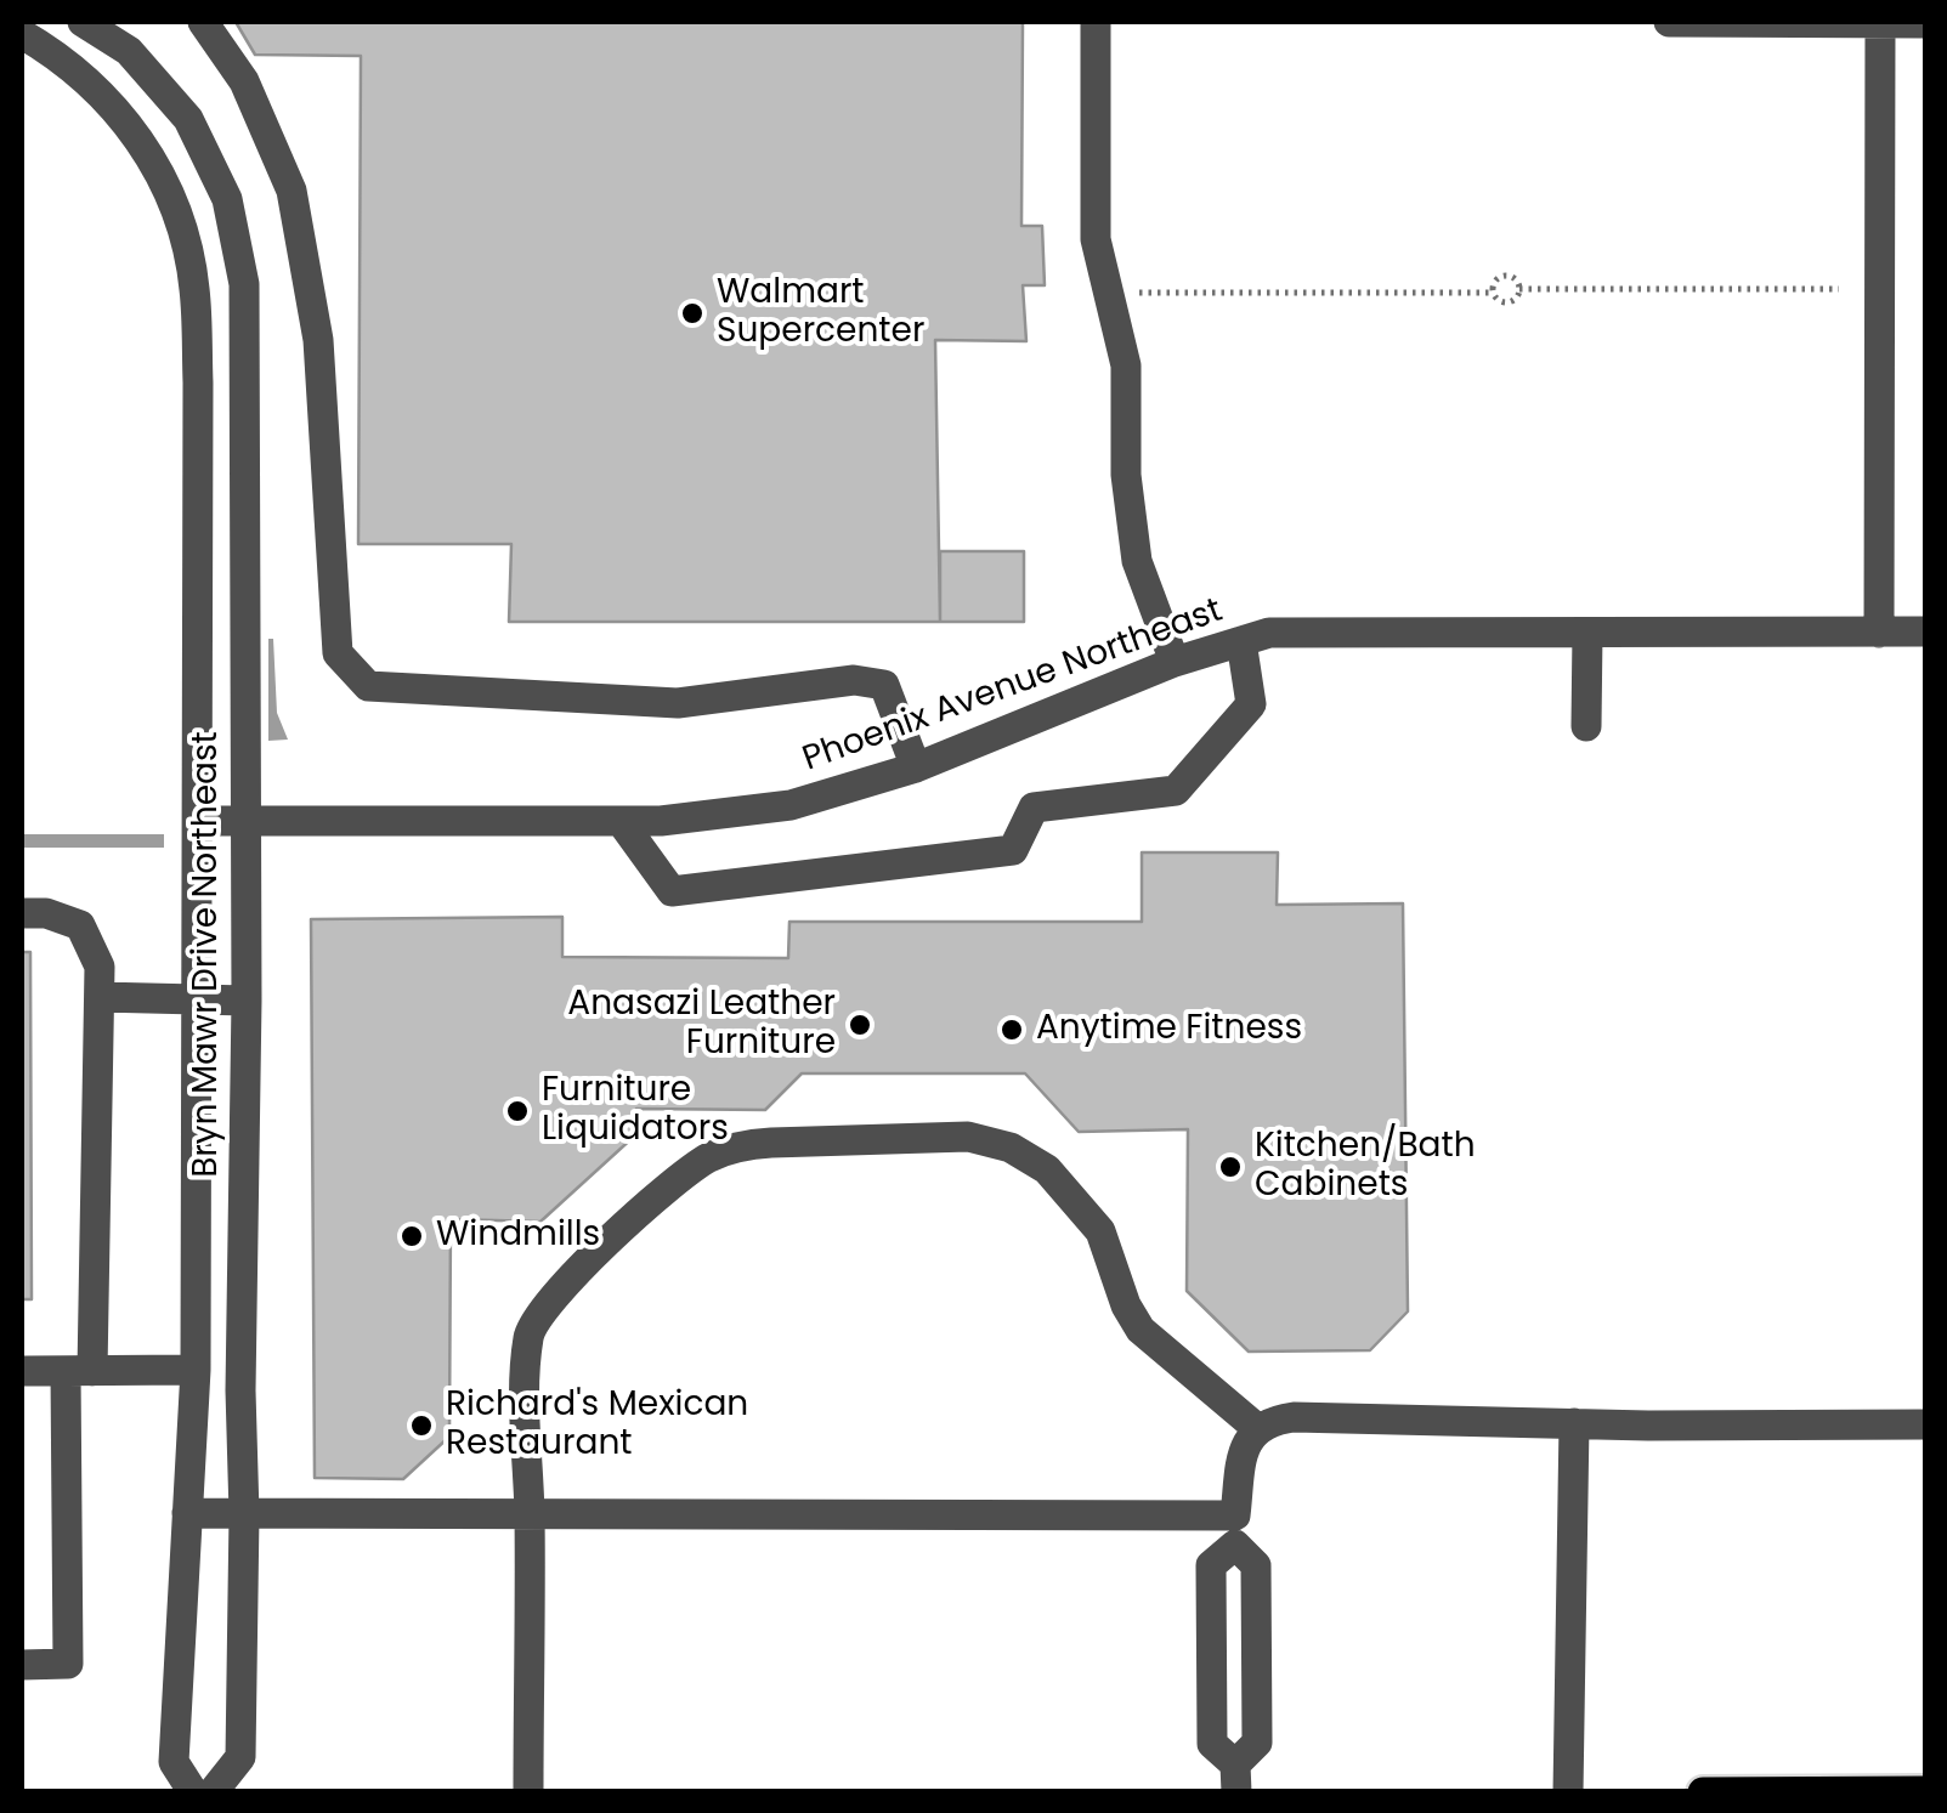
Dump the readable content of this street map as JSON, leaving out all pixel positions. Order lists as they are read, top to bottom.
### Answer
{
  "streets": {
    "street": ["Phoenix Avenue Northeast", "Bryn Mawr Drive Northeast"]
  },
  "crossings": [
    ["Phoenix Avenue Northeast", "Bryn Mawr Drive Northeast"]
  ],
  "places": [
    "Walmart Supercenter",
    "Anasazi Leather Furniture",
    "Anytime Fitness",
    "Furniture Liquidators",
    "Kitchen/Bath Cabinets",
    "Windmills",
    "Richard's Mexican Restaurant"
  ]
}
